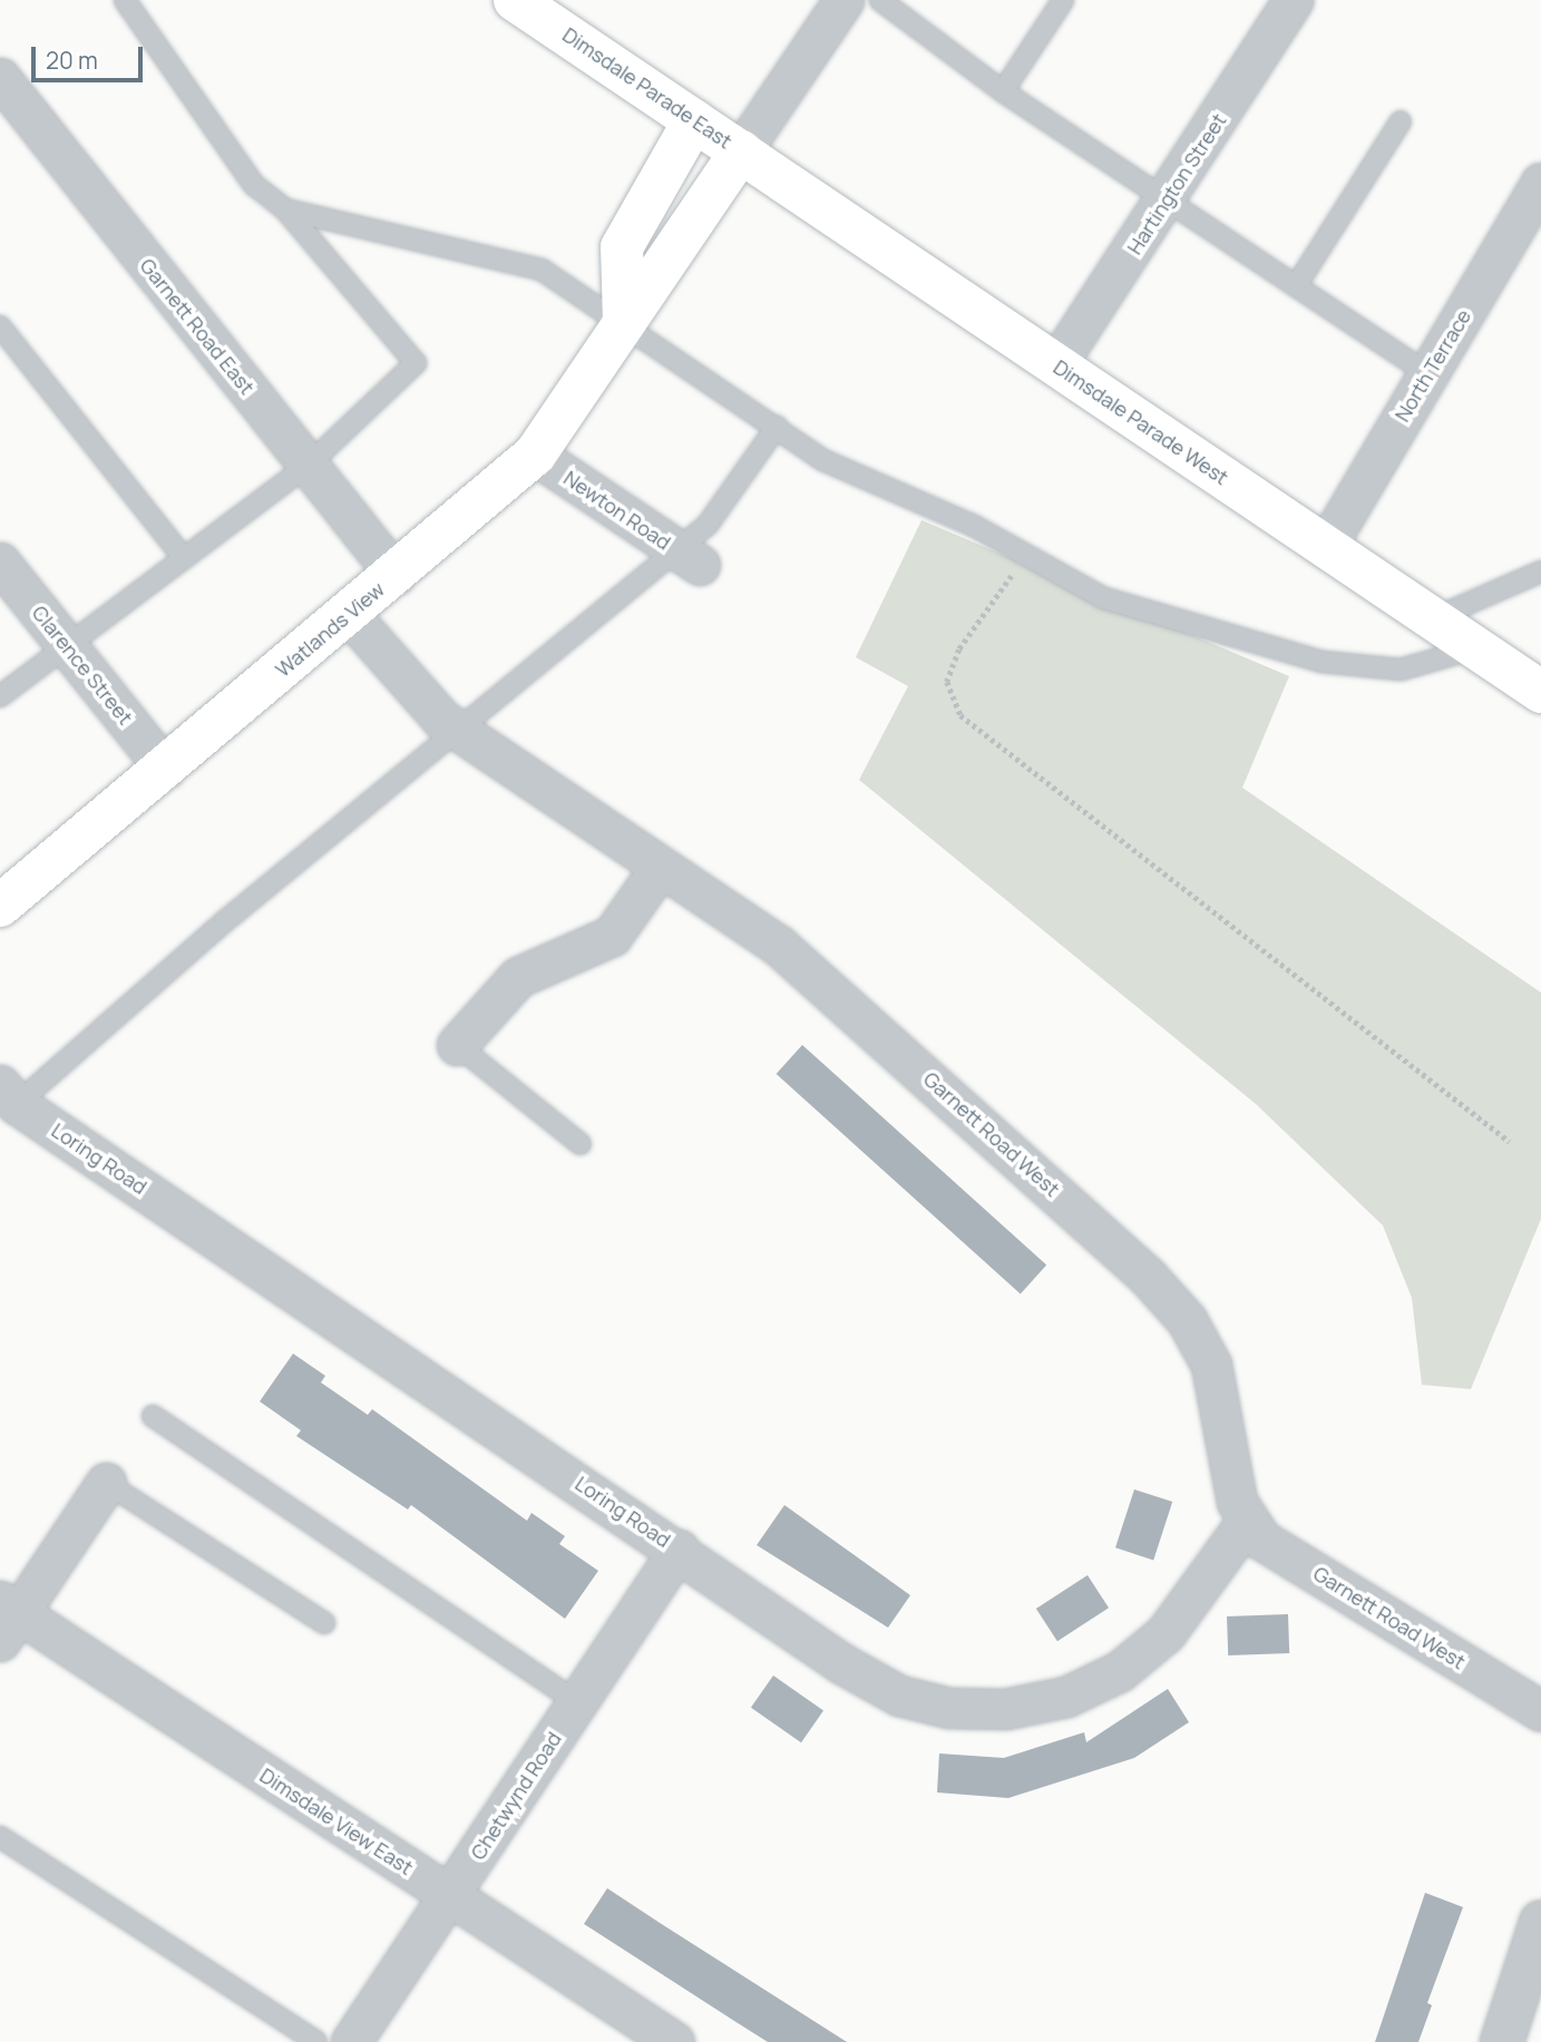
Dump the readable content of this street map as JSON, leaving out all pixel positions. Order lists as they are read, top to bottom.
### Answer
{
  "streets": {
    "main road": ["Dimsdale Parade East", "Dimsdale Parade West", "Watlands View"],
    "street": [
      "Hartington Street",
      "Garnett Road East",
      "North Terrace",
      "Newton Road",
      "Clarence Street",
      "Garnett Road West",
      "Loring Road",
      "Chetwynd Road",
      "Dimsdale View East"
    ]
  },
  "crossings": [
    ["Dimsdale Parade East", "Dimsdale Parade West"],
    ["Dimsdale Parade East", "Watlands View"],
    ["Hartington Street", "Dimsdale Parade West"],
    ["Garnett Road East", "Watlands View"],
    ["North Terrace", "Dimsdale Parade West"],
    ["Dimsdale Parade West", "Watlands View"],
    ["Newton Road", "Watlands View"],
    ["Watlands View", "Clarence Street"],
    ["Watlands View", "Garnett Road West"],
    ["Garnett Road West", "Loring Road"],
    ["Loring Road", "Chetwynd Road"],
    ["Chetwynd Road", "Dimsdale View East"]
  ],
  "scale_bar": "20 m"
}
